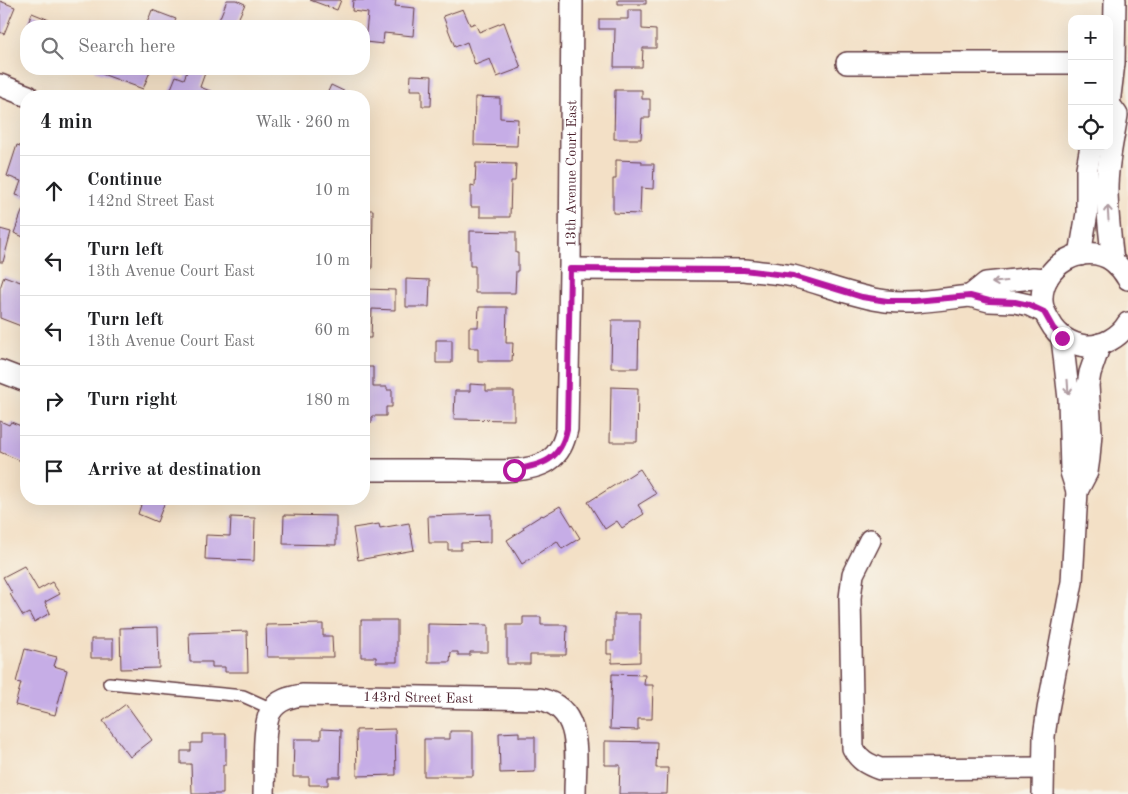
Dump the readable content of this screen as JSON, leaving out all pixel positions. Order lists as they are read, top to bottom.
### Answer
{
  "streets": {
    "street": ["13th Avenue Court East", "143rd Street East"]
  },
  "page": {
    "map_buttons": ["+", "−"],
    "search": "Search here",
    "heading": ["4 min", "Walk · 260 m"],
    "list": [
      ["Continue", "142nd Street East", "10 m"],
      ["Turn left", "13th Avenue Court East", "10 m"],
      ["Turn left", "13th Avenue Court East", "60 m"],
      ["Turn right", "180 m"],
      "Arrive at destination"
    ]
  }
}
